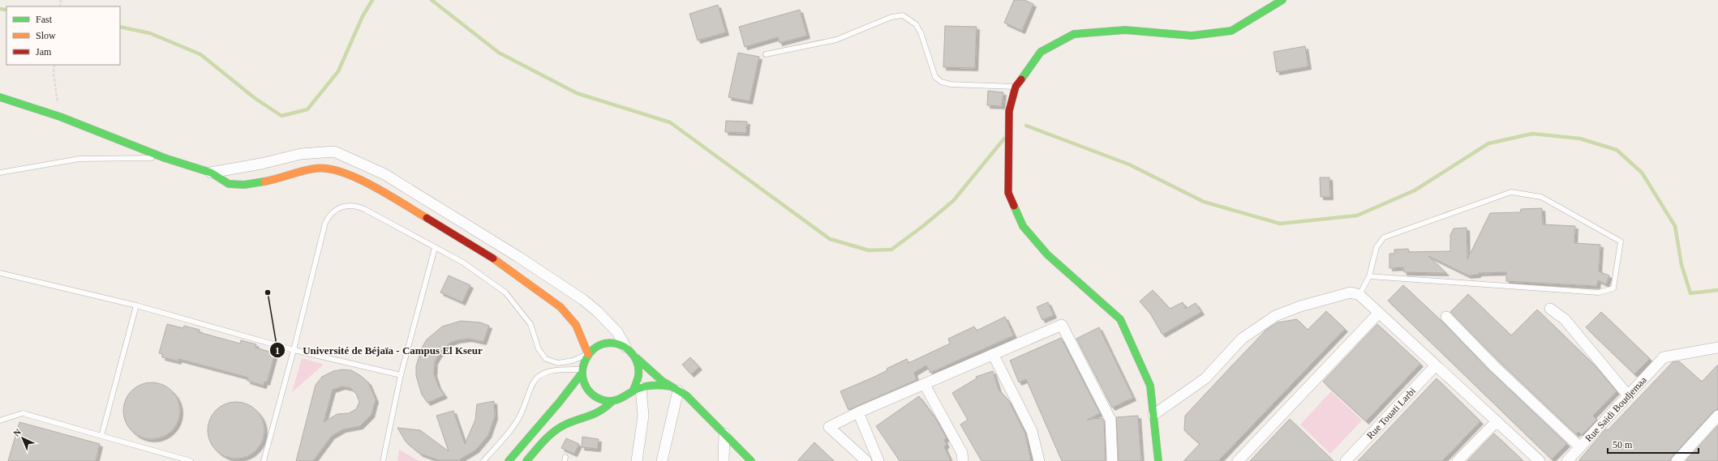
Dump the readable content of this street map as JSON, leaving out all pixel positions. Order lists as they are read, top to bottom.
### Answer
{
  "streets": {
    "street": ["Rue Saidi Boudjemaa", "Rue Touati Larbi"]
  },
  "places": ["Université de Béjaïa - Campus El Kseur"],
  "legend": ["Fast", "Slow", "Jam"],
  "scale_bar": "50 m",
  "north": "top left"
}
